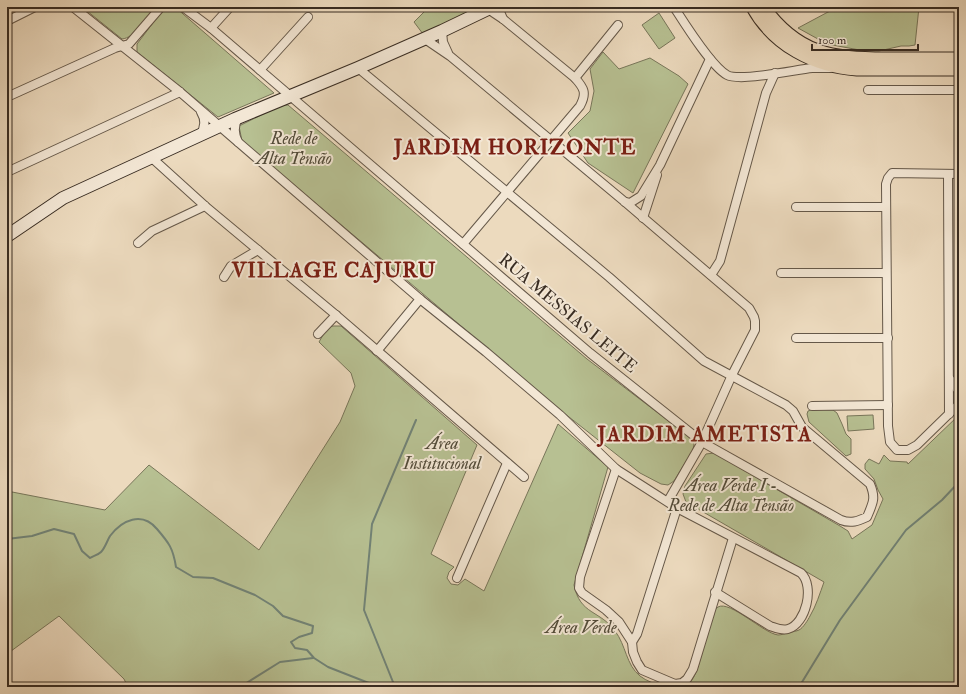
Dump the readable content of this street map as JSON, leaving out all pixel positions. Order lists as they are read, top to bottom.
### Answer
{
  "streets": {
    "street": ["RUA MESSIAS LEITE"]
  },
  "districts": ["JARDIM HORIZONTE", "VILLAGE CAJURU", "JARDIM AMETISTA"],
  "parks": [
    "Rede de Alta Tensão",
    "Área Institucional",
    "Área Verde I - Rede de Alta Tensão",
    "Área Verde"
  ],
  "scale_bar": "100 m"
}
